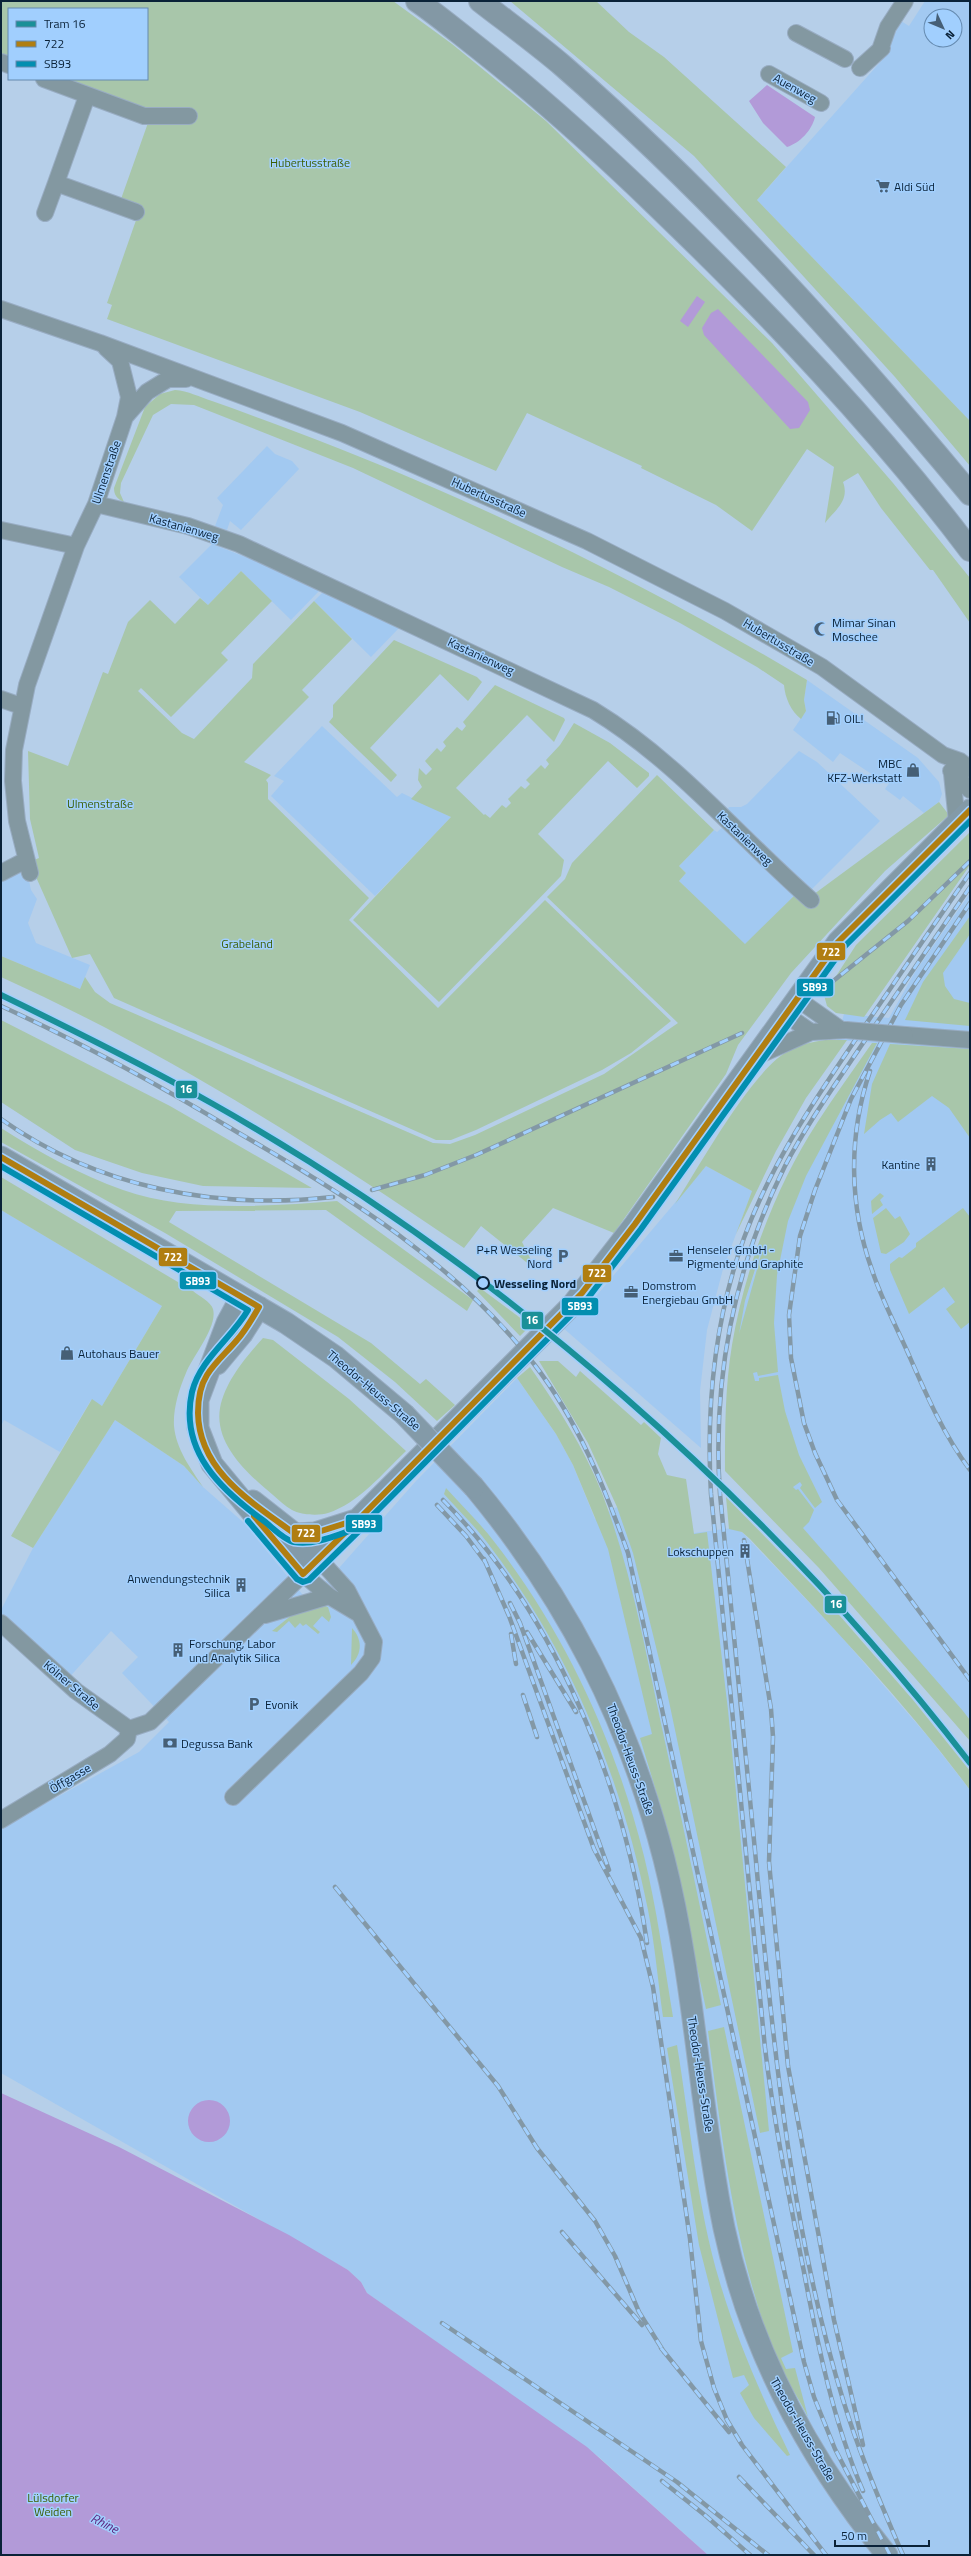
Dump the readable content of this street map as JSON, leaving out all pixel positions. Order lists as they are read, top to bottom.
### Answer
{
  "streets": {
    "main road": ["Theodor-Heuss-Straße"],
    "street": [
      "Auenweg",
      "Ulmenstraße",
      "Hubertusstraße",
      "Kastanienweg",
      "Kölner Straße",
      "Öffgasse"
    ]
  },
  "crossings": [
    ["Ulmenstraße", "Hubertusstraße"],
    ["Ulmenstraße", "Kastanienweg"],
    ["Kölner Straße", "Öffgasse"]
  ],
  "water": ["Rhine"],
  "parks": [
    "Hubertusstraße",
    "Ulmenstraße",
    "Grabeland",
    "Lülsdorfer Weiden"
  ],
  "places": {
    "supermarket": ["Aldi Süd"],
    "mosque": ["Mimar Sinan Moschee"],
    "fuel station": ["OIL!"],
    "shop": ["MBC KFZ-Werkstatt", "Autohaus Bauer"],
    "building": [
      "Kantine",
      "Lokschuppen",
      "Anwendungstechnik Silica",
      "Forschung, Labor und Analytik Silica"
    ],
    "parking": ["P+R Wesseling Nord", "Evonik"],
    "office": ["Henseler GmbH - Pigmente und Graphite", "Domstrom Energiebau GmbH"],
    "other": ["Wesseling Nord"],
    "bank": ["Degussa Bank"]
  },
  "lines": ["transit line 722", "transit line SB93", "tram line 16"],
  "legend": ["Tram 16", "722", "SB93"],
  "scale_bar": "50 m",
  "north": "bottom right"
}
